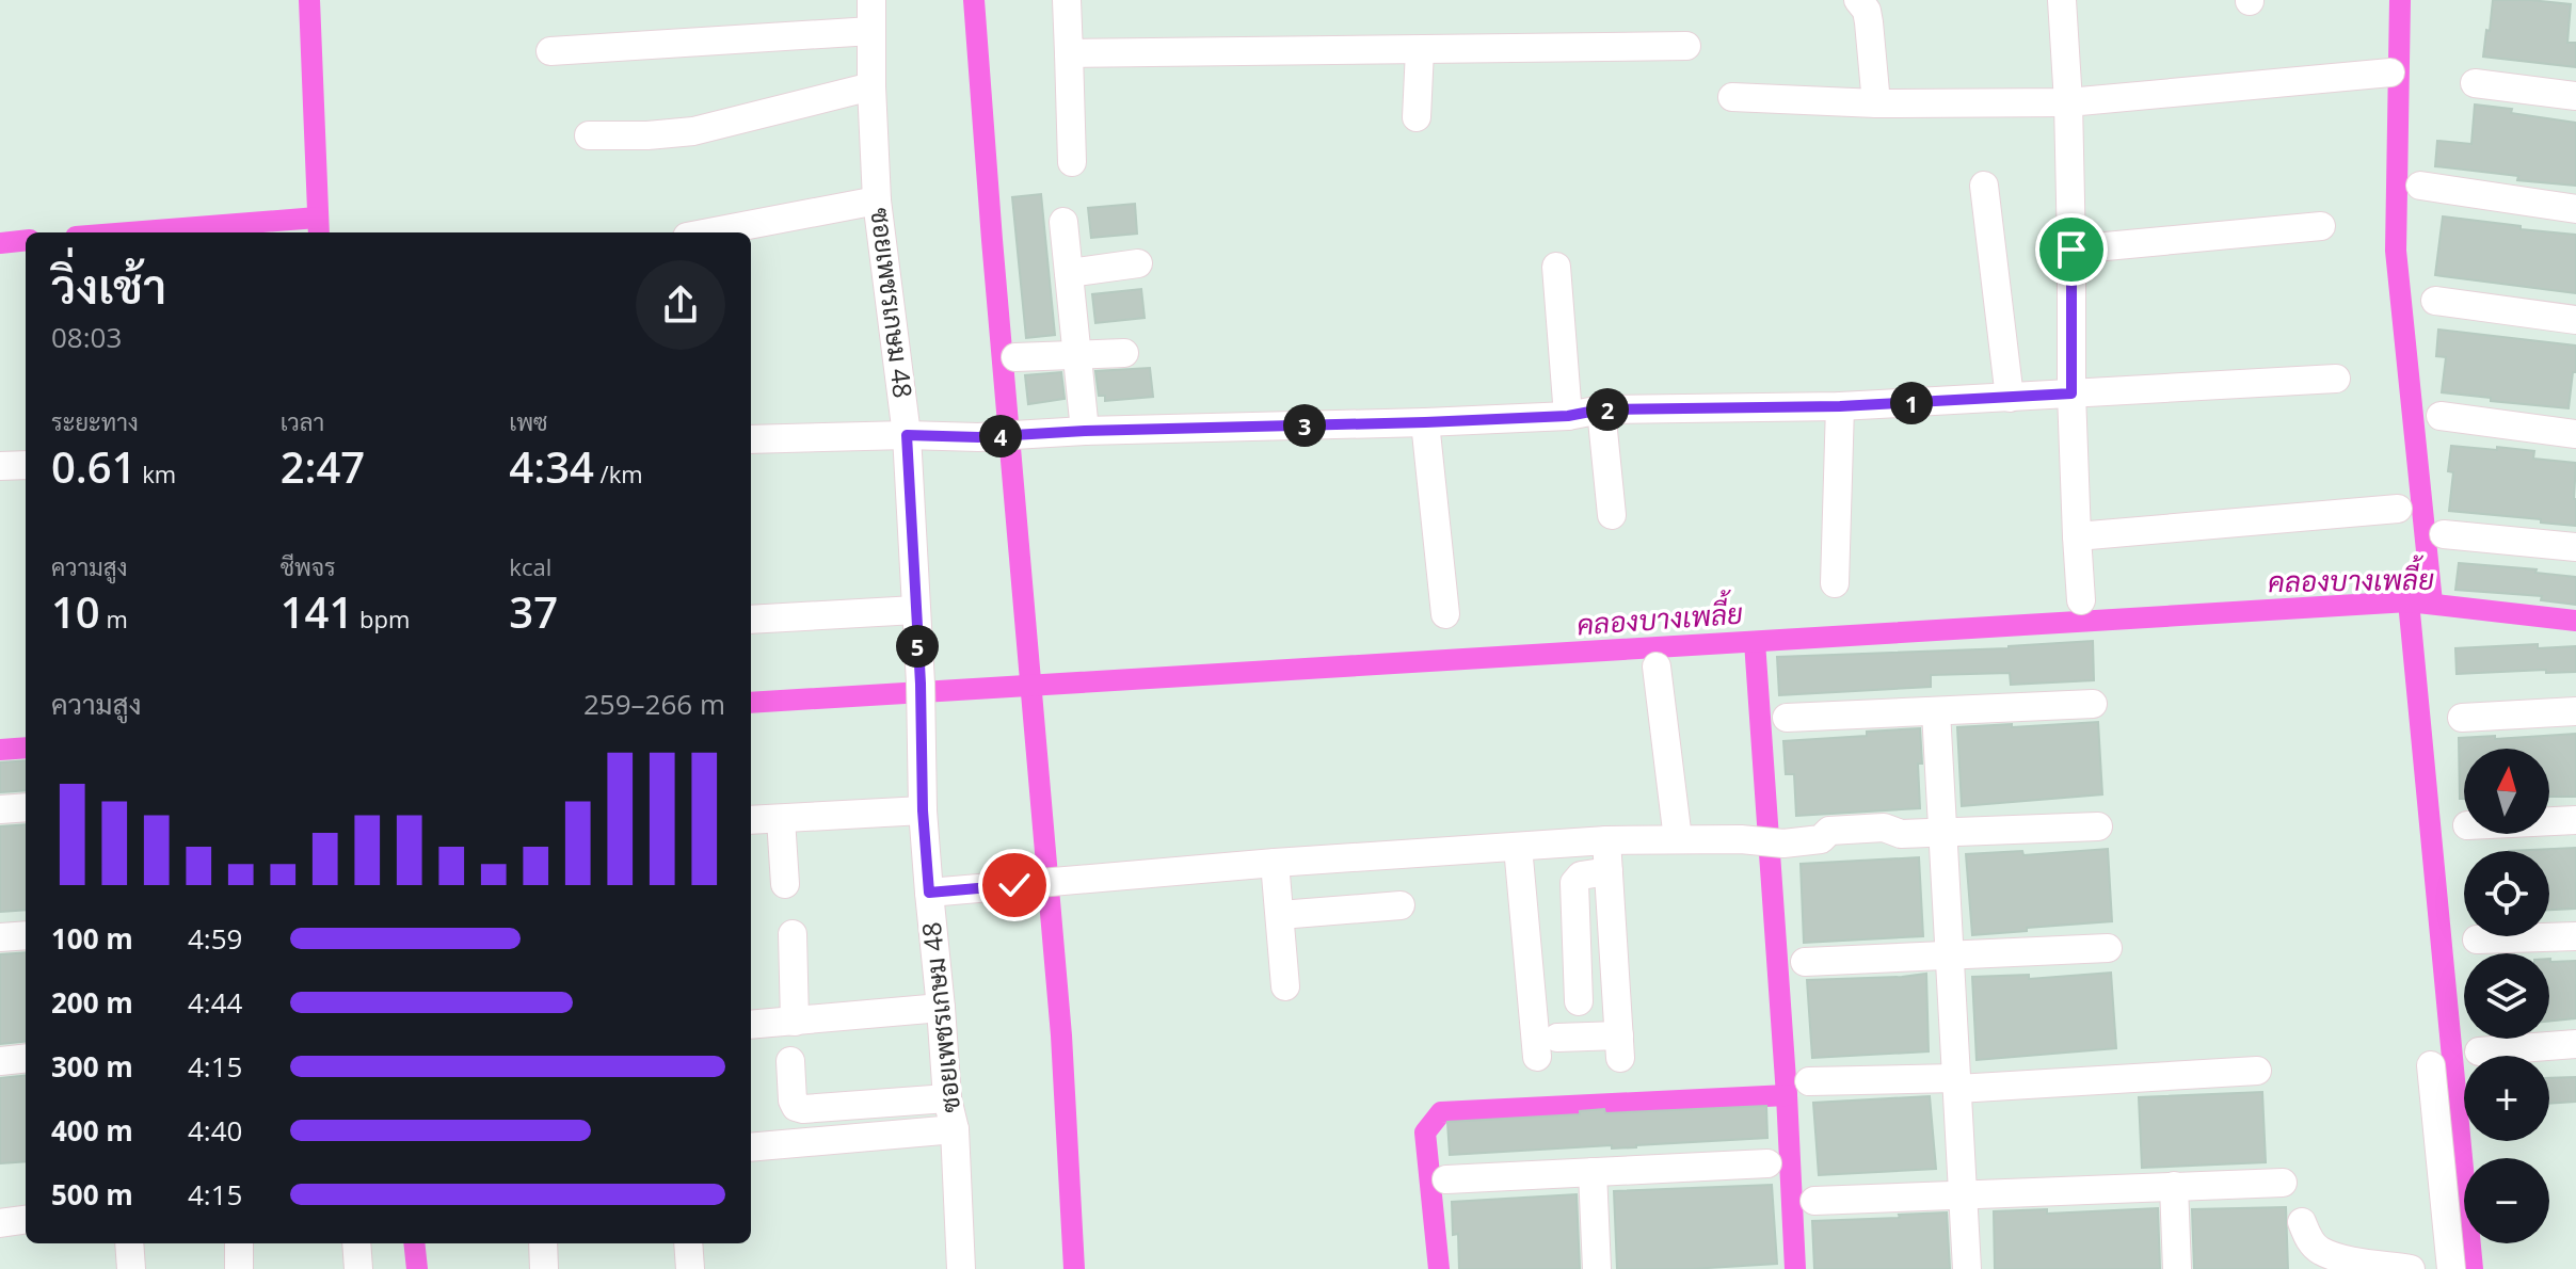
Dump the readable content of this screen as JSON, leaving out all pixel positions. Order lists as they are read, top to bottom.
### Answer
{
  "streets": {
    "street": ["ซอยเพชรเกษม 48"]
  },
  "water": ["คลองบางเพลี้ย"],
  "north": "top",
  "page": {
    "heading": ["วิ่งเช้า", "08:03"],
    "stats": [
      ["ระยะทาง", "0.61 km"],
      ["เวลา", "2:47"],
      ["เพซ", "4:34 /km"],
      ["ความสูง", "10 m"],
      ["ชีพจร", "141 bpm"],
      ["kcal", "37"]
    ],
    "pins": [
      "1",
      "2",
      "3",
      "4",
      "5"
    ],
    "chart": ["ความสูง", "259–266 m"],
    "map_buttons": ["+", "−"],
    "list": [
      {
        "name": "100 m",
        "note": "4:59"
      },
      {
        "name": "200 m",
        "note": "4:44"
      },
      {
        "name": "300 m",
        "note": "4:15"
      },
      {
        "name": "400 m",
        "note": "4:40"
      },
      {
        "name": "500 m",
        "note": "4:15"
      }
    ]
  }
}
